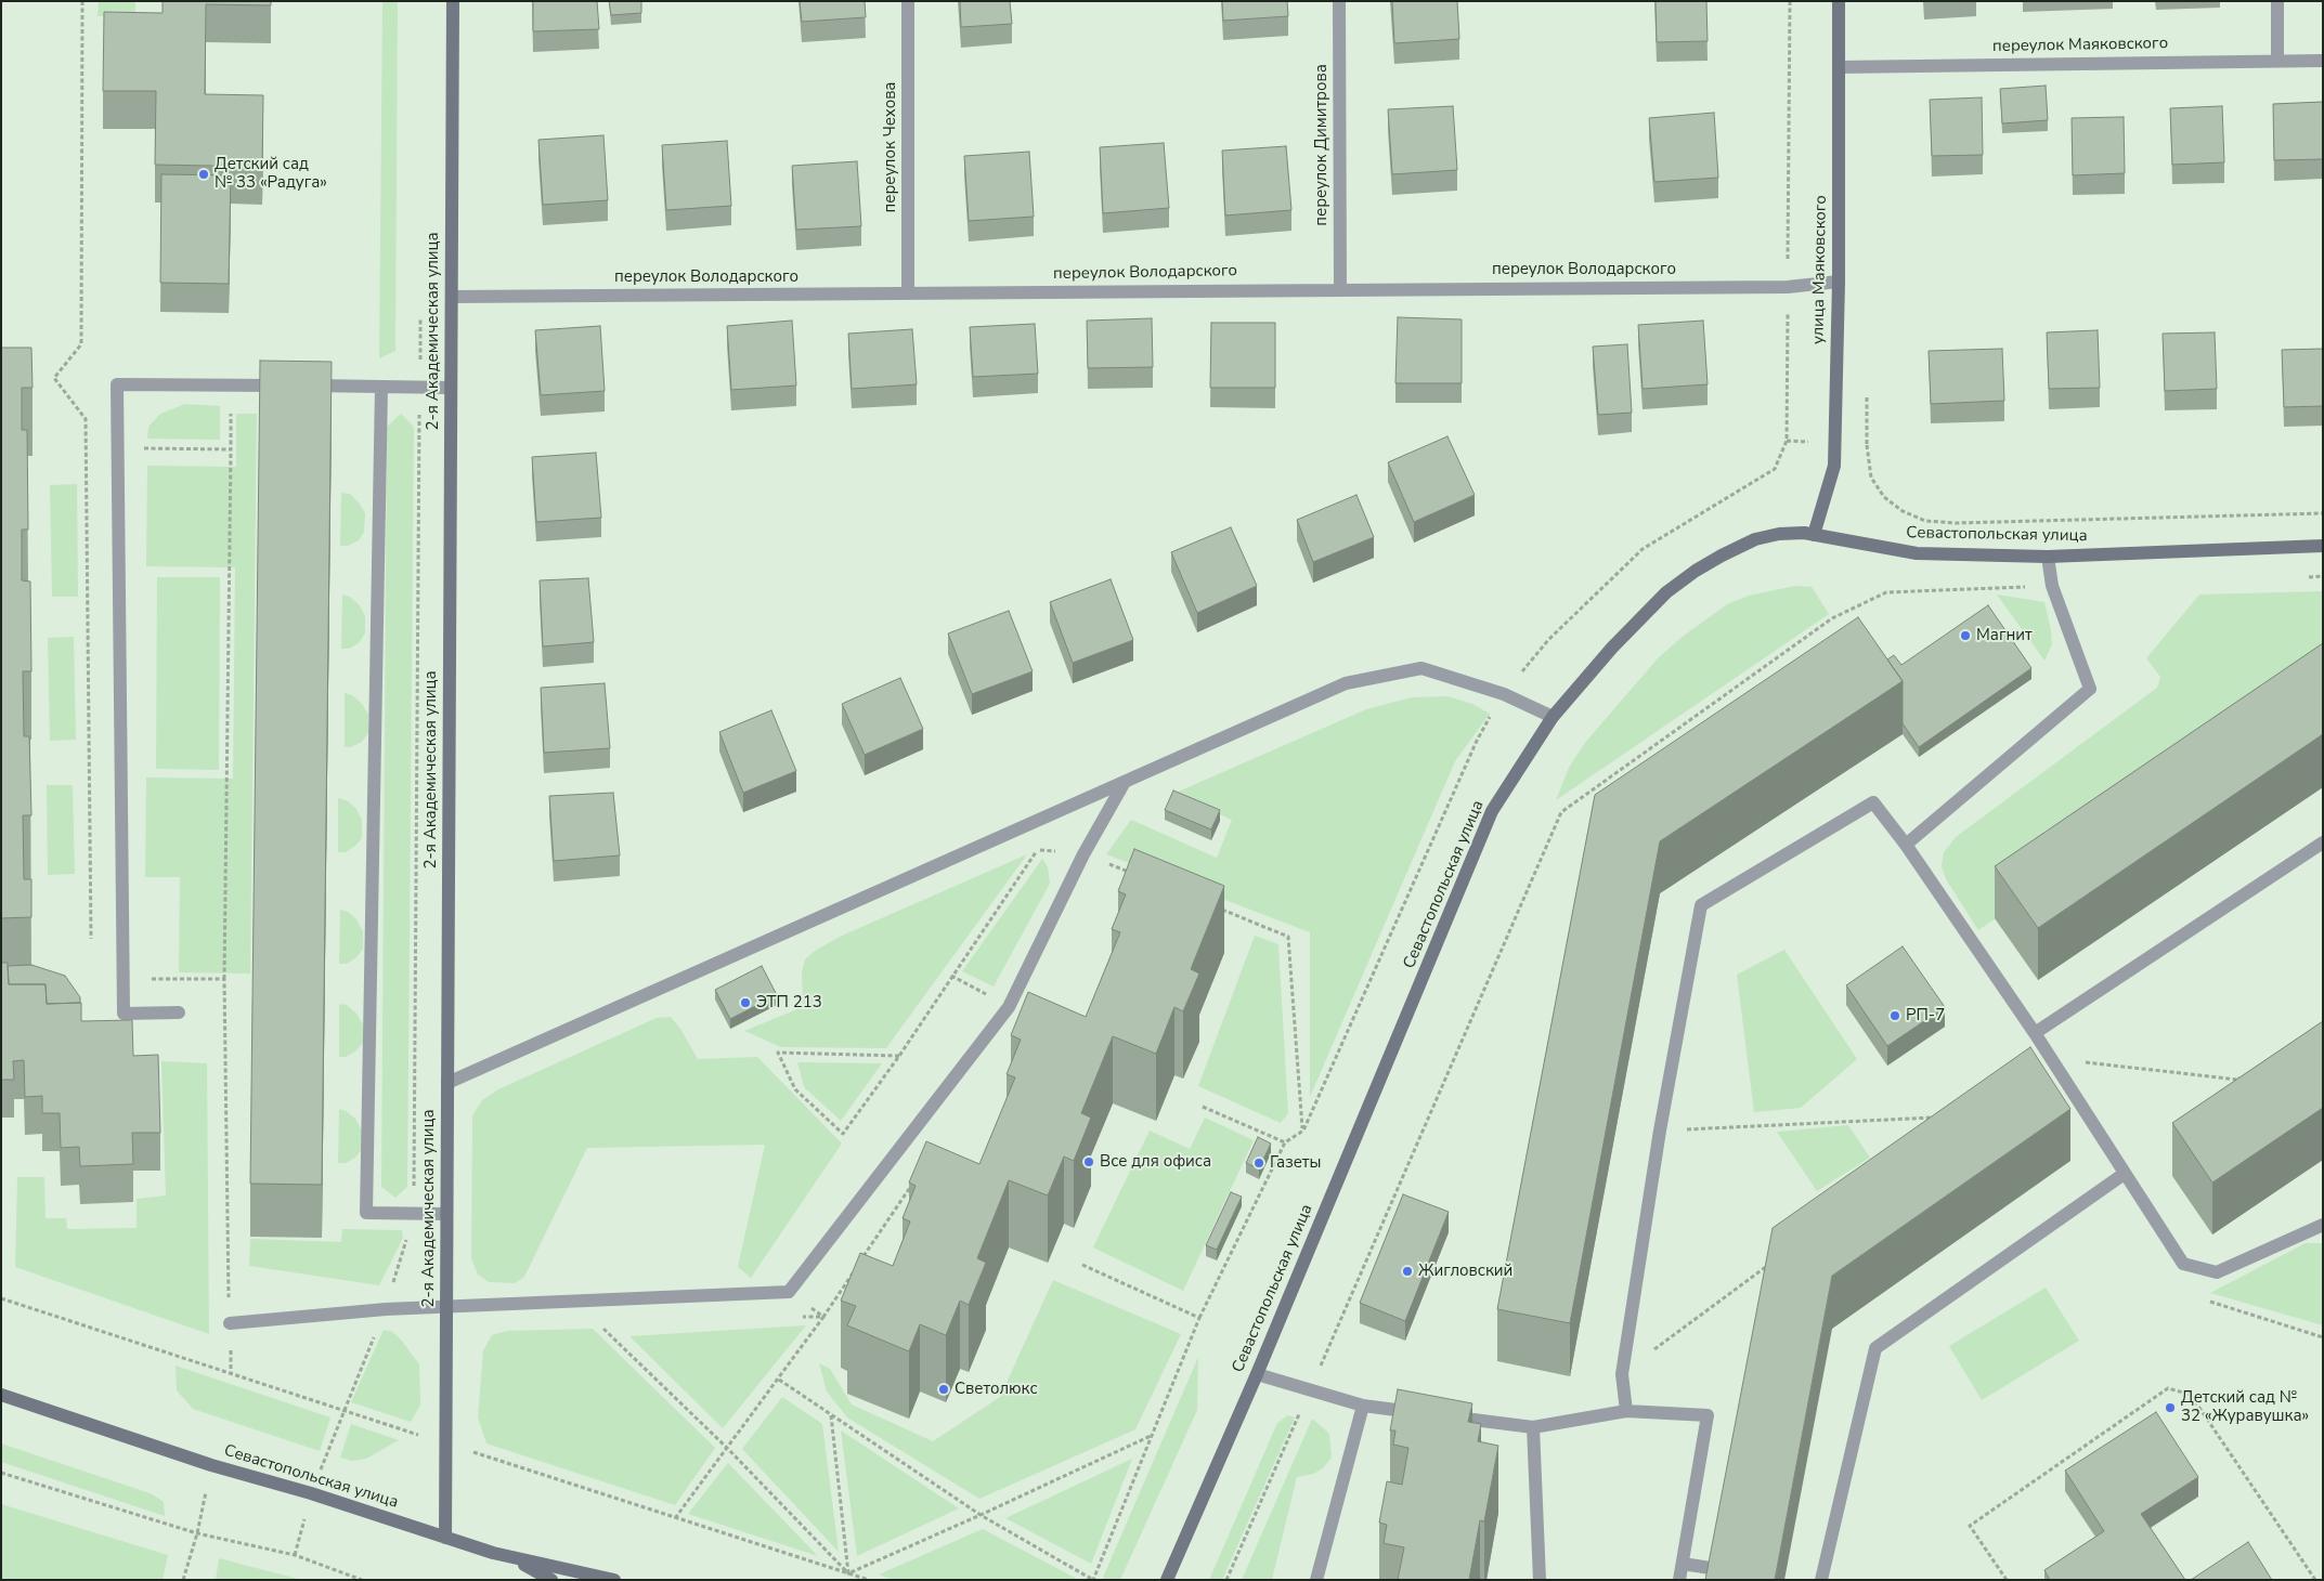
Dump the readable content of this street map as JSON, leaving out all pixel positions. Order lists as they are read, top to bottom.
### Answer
{
  "streets": {
    "main road": ["улица Маяковского", "2-я Академическая улица", "Севастопольская улица"],
    "street": [
      "переулок Маяковского",
      "переулок Димитрова",
      "переулок Чехова",
      "переулок Володарского"
    ]
  },
  "crossings": [
    ["переулок Маяковского", "улица Маяковского"],
    ["переулок Димитрова", "переулок Володарского"],
    ["переулок Чехова", "переулок Володарского"],
    ["переулок Володарского", "улица Маяковского"],
    ["переулок Володарского", "2-я Академическая улица"],
    ["улица Маяковского", "Севастопольская улица"],
    ["2-я Академическая улица", "Севастопольская улица"]
  ],
  "places": [
    "Детский сад № 33 «Радуга»",
    "Магнит",
    "ЭТП 213",
    "РП-7",
    "Все для офиса",
    "Газеты",
    "Жигловский",
    "Светолюкс",
    "Детский сад № 32 «Журавушка»"
  ]
}
